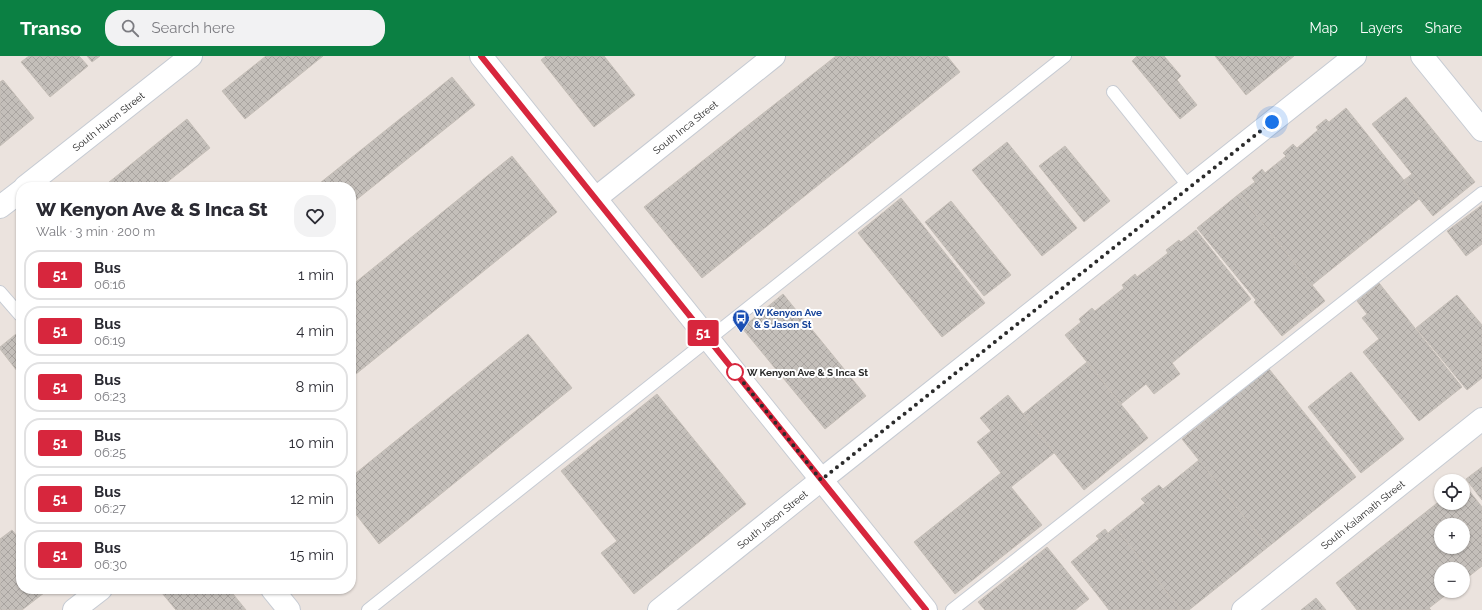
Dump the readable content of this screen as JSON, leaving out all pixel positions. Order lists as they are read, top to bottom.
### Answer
{
  "streets": {
    "street": [
      "South Huron Street",
      "South Inca Street",
      "South Kalamath Street",
      "South Jason Street"
    ]
  },
  "places": {
    "bus stop": ["W Kenyon Ave & S Jason St"],
    "other": ["W Kenyon Ave & S Inca St"]
  },
  "lines": ["bus line 51"],
  "page": {
    "header": "Transo",
    "search": "Search here",
    "nav": ["Map", "Layers", "Share"],
    "on_map": "51",
    "heading": ["W Kenyon Ave & S Inca St", "Walk · 3 min · 200 m"],
    "list": [
      {
        "mark": "51",
        "name": "Bus",
        "note": "06:16",
        "value": "1 min"
      },
      {
        "mark": "51",
        "name": "Bus",
        "note": "06:19",
        "value": "4 min"
      },
      {
        "mark": "51",
        "name": "Bus",
        "note": "06:23",
        "value": "8 min"
      },
      {
        "mark": "51",
        "name": "Bus",
        "note": "06:25",
        "value": "10 min"
      },
      {
        "mark": "51",
        "name": "Bus",
        "note": "06:27",
        "value": "12 min"
      },
      {
        "mark": "51",
        "name": "Bus",
        "note": "06:30",
        "value": "15 min"
      }
    ],
    "map_buttons": ["+", "−"]
  }
}
